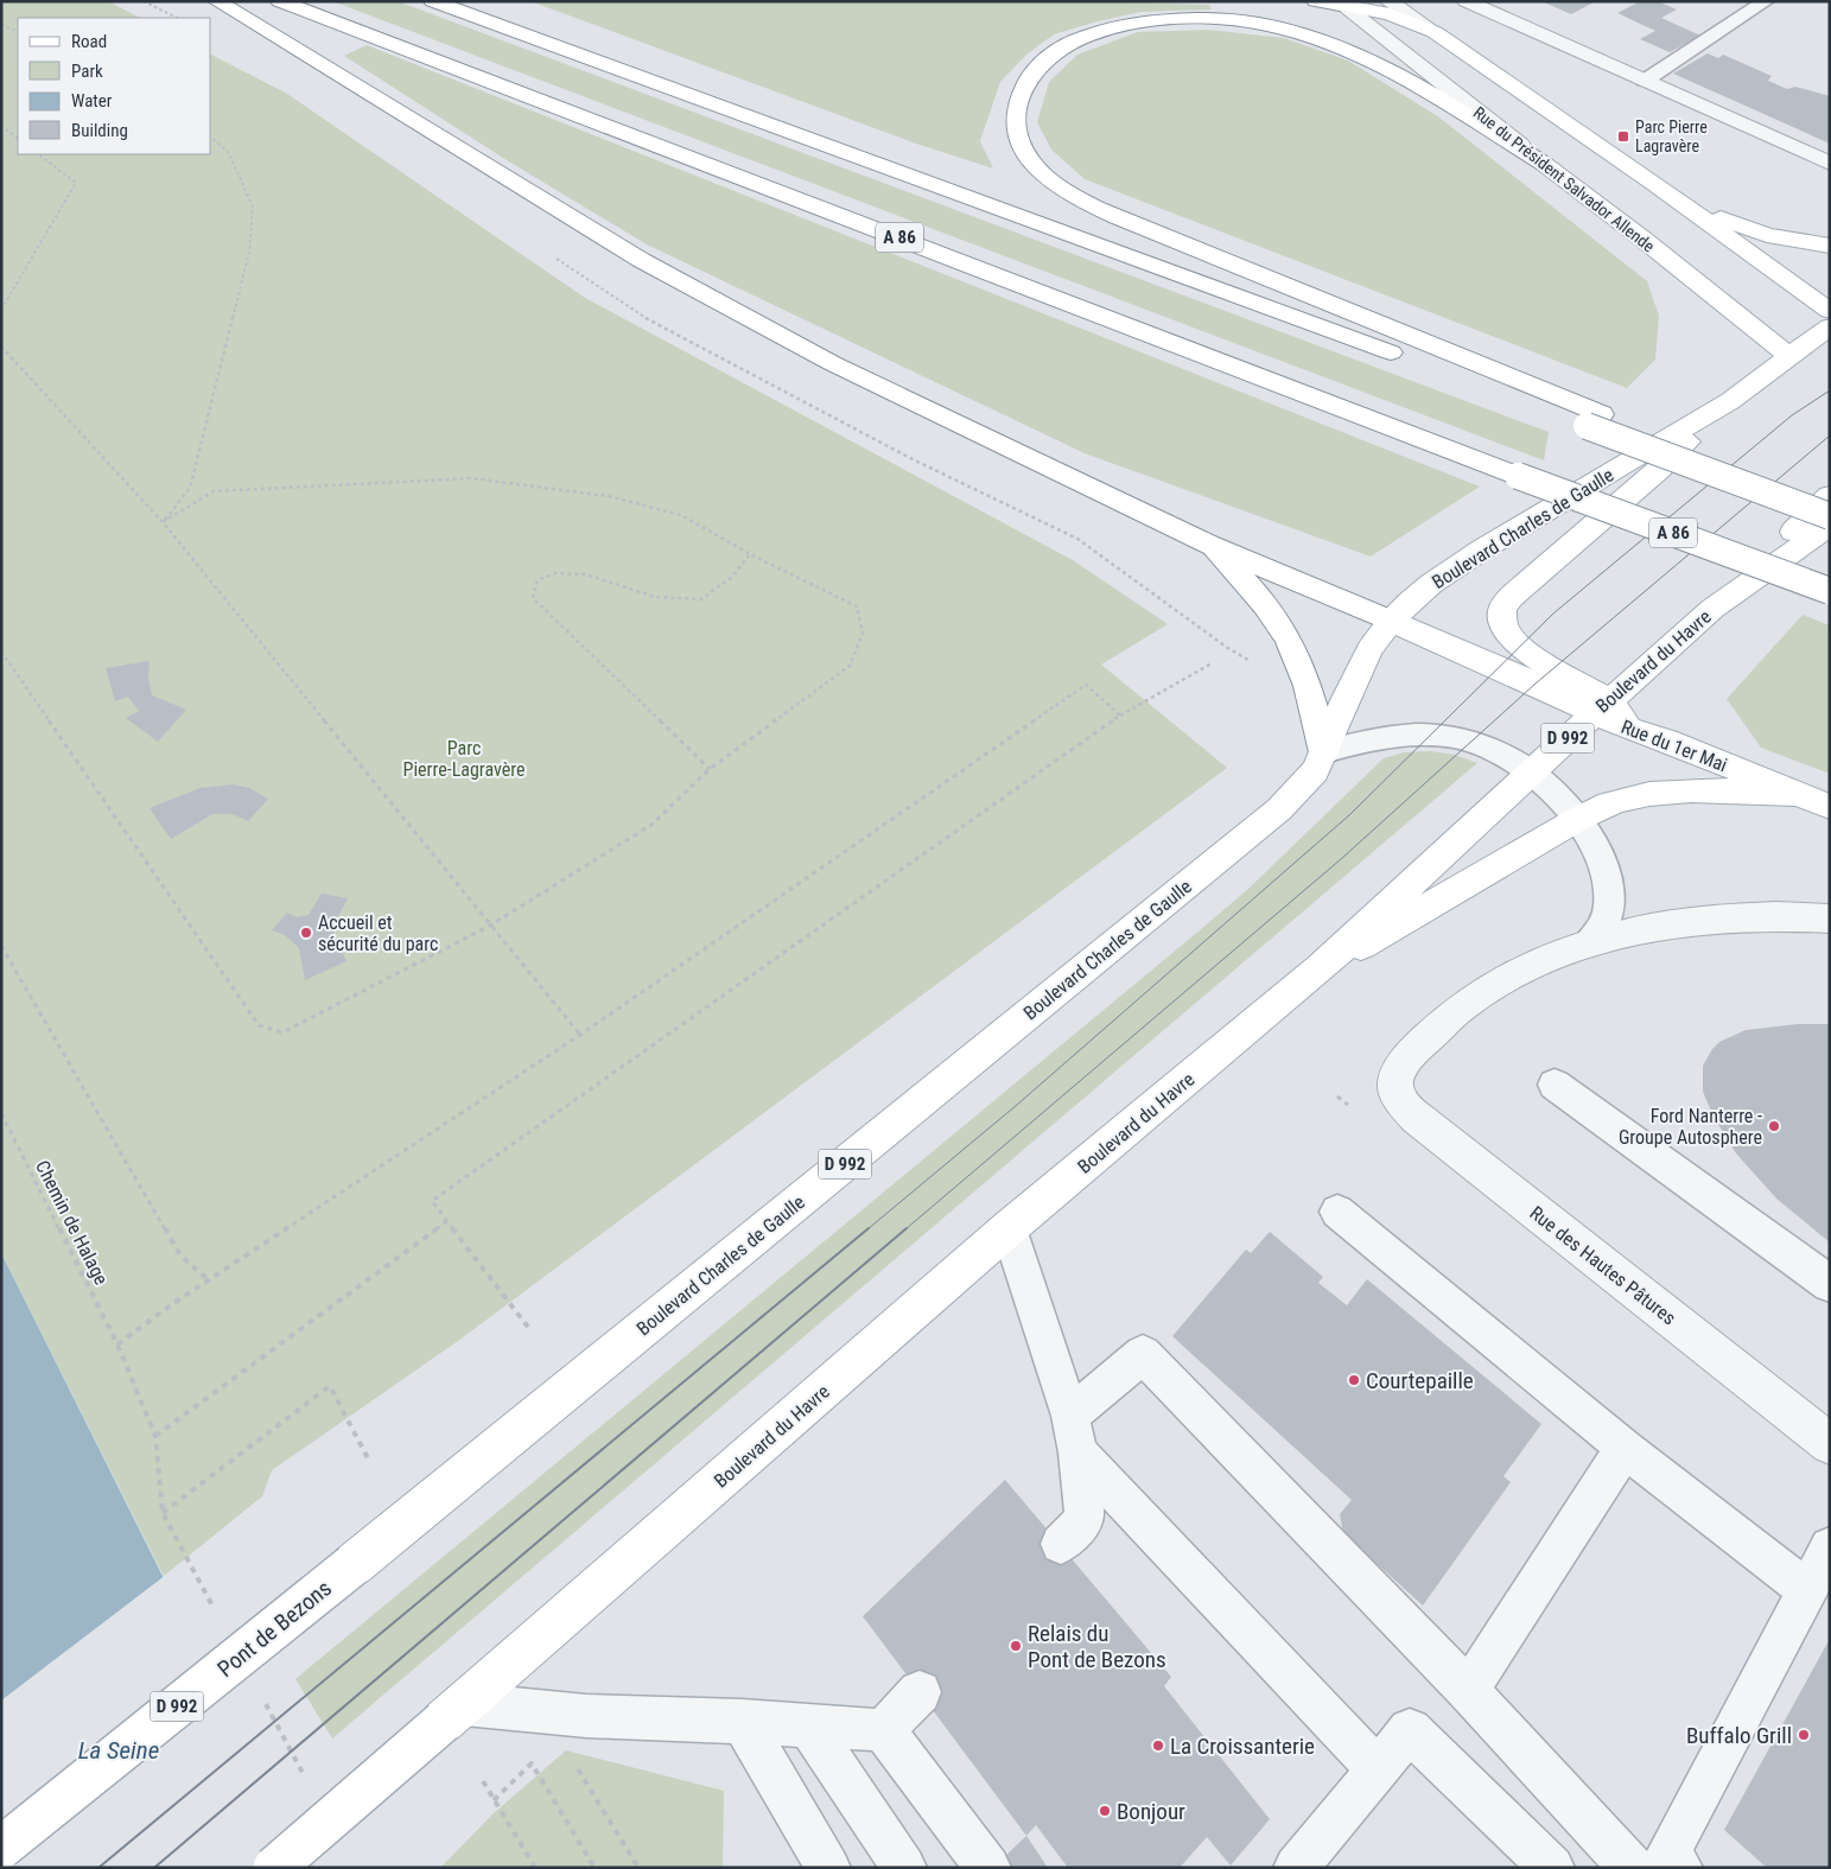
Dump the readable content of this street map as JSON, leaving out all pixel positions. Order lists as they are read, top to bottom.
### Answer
{
  "streets": {
    "main road": [
      "Rue du Président Salvador Allende",
      "A 86",
      "Boulevard Charles de Gaulle",
      "Boulevard du Havre",
      "D 992",
      "Rue du 1er Mai",
      "Pont de Bezons"
    ],
    "street": ["Rue des Hautes Pâtures"],
    "path": ["Chemin de Halage"]
  },
  "crossings": [
    ["Rue du Président Salvador Allende", "Boulevard Charles de Gaulle"],
    ["Boulevard Charles de Gaulle", "Rue du 1er Mai"],
    ["Boulevard Charles de Gaulle", "Pont de Bezons"],
    ["Boulevard du Havre", "D 992"],
    ["Boulevard du Havre", "Rue du 1er Mai"]
  ],
  "water": ["La Seine"],
  "parks": ["Parc Pierre-Lagravère"],
  "places": {
    "transit": ["Parc Pierre Lagravère"],
    "other": [
      "Accueil et sécurité du parc",
      "Ford Nanterre - Groupe Autosphere",
      "Courtepaille",
      "Relais du Pont de Bezons",
      "Buffalo Grill",
      "La Croissanterie",
      "Bonjour"
    ]
  },
  "legend": [
    "Road",
    "Park",
    "Water",
    "Building"
  ]
}
